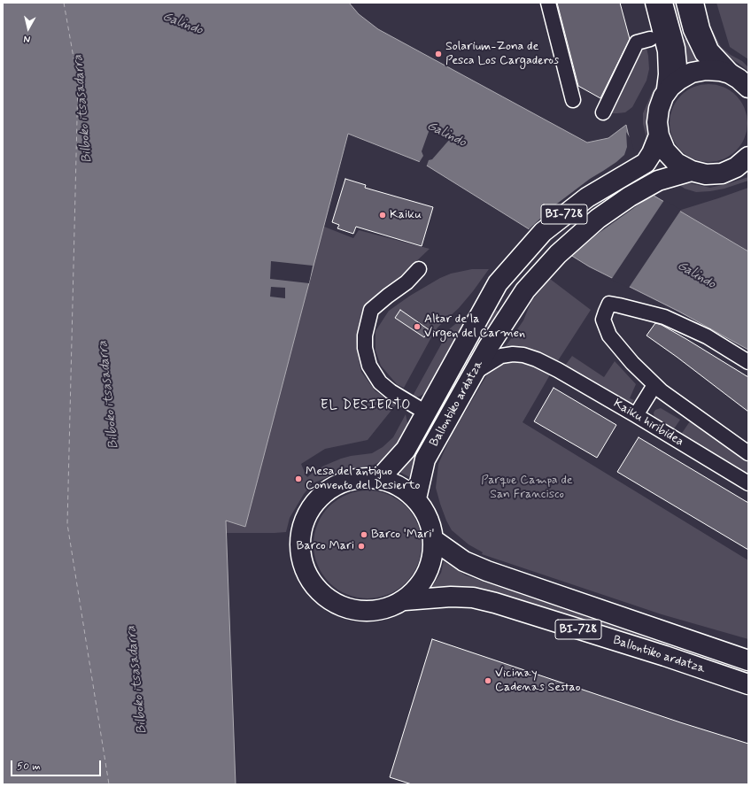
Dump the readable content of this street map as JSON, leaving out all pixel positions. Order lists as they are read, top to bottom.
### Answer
{
  "streets": {
    "main road": ["BI-728", "Ballontiko ardatza"],
    "street": ["Kaiku hiribidea"]
  },
  "crossings": [
    ["Ballontiko ardatza", "Kaiku hiribidea"]
  ],
  "districts": ["EL DESIERTO"],
  "water": ["Galindo", "Bilboko itsasadarra"],
  "parks": ["Parque Campa de San Francisco"],
  "places": [
    "Solarium-Zona de Pesca Los Cargaderos",
    "Kaiku",
    "Altar de la Virgen del Carmen",
    "Mesa del antiguo Convento del Desierto",
    "Barco 'Mari'",
    "Barco Mari",
    "Vicinay Cadenas Sestao"
  ],
  "scale_bar": "50 m",
  "north": "bottom"
}
